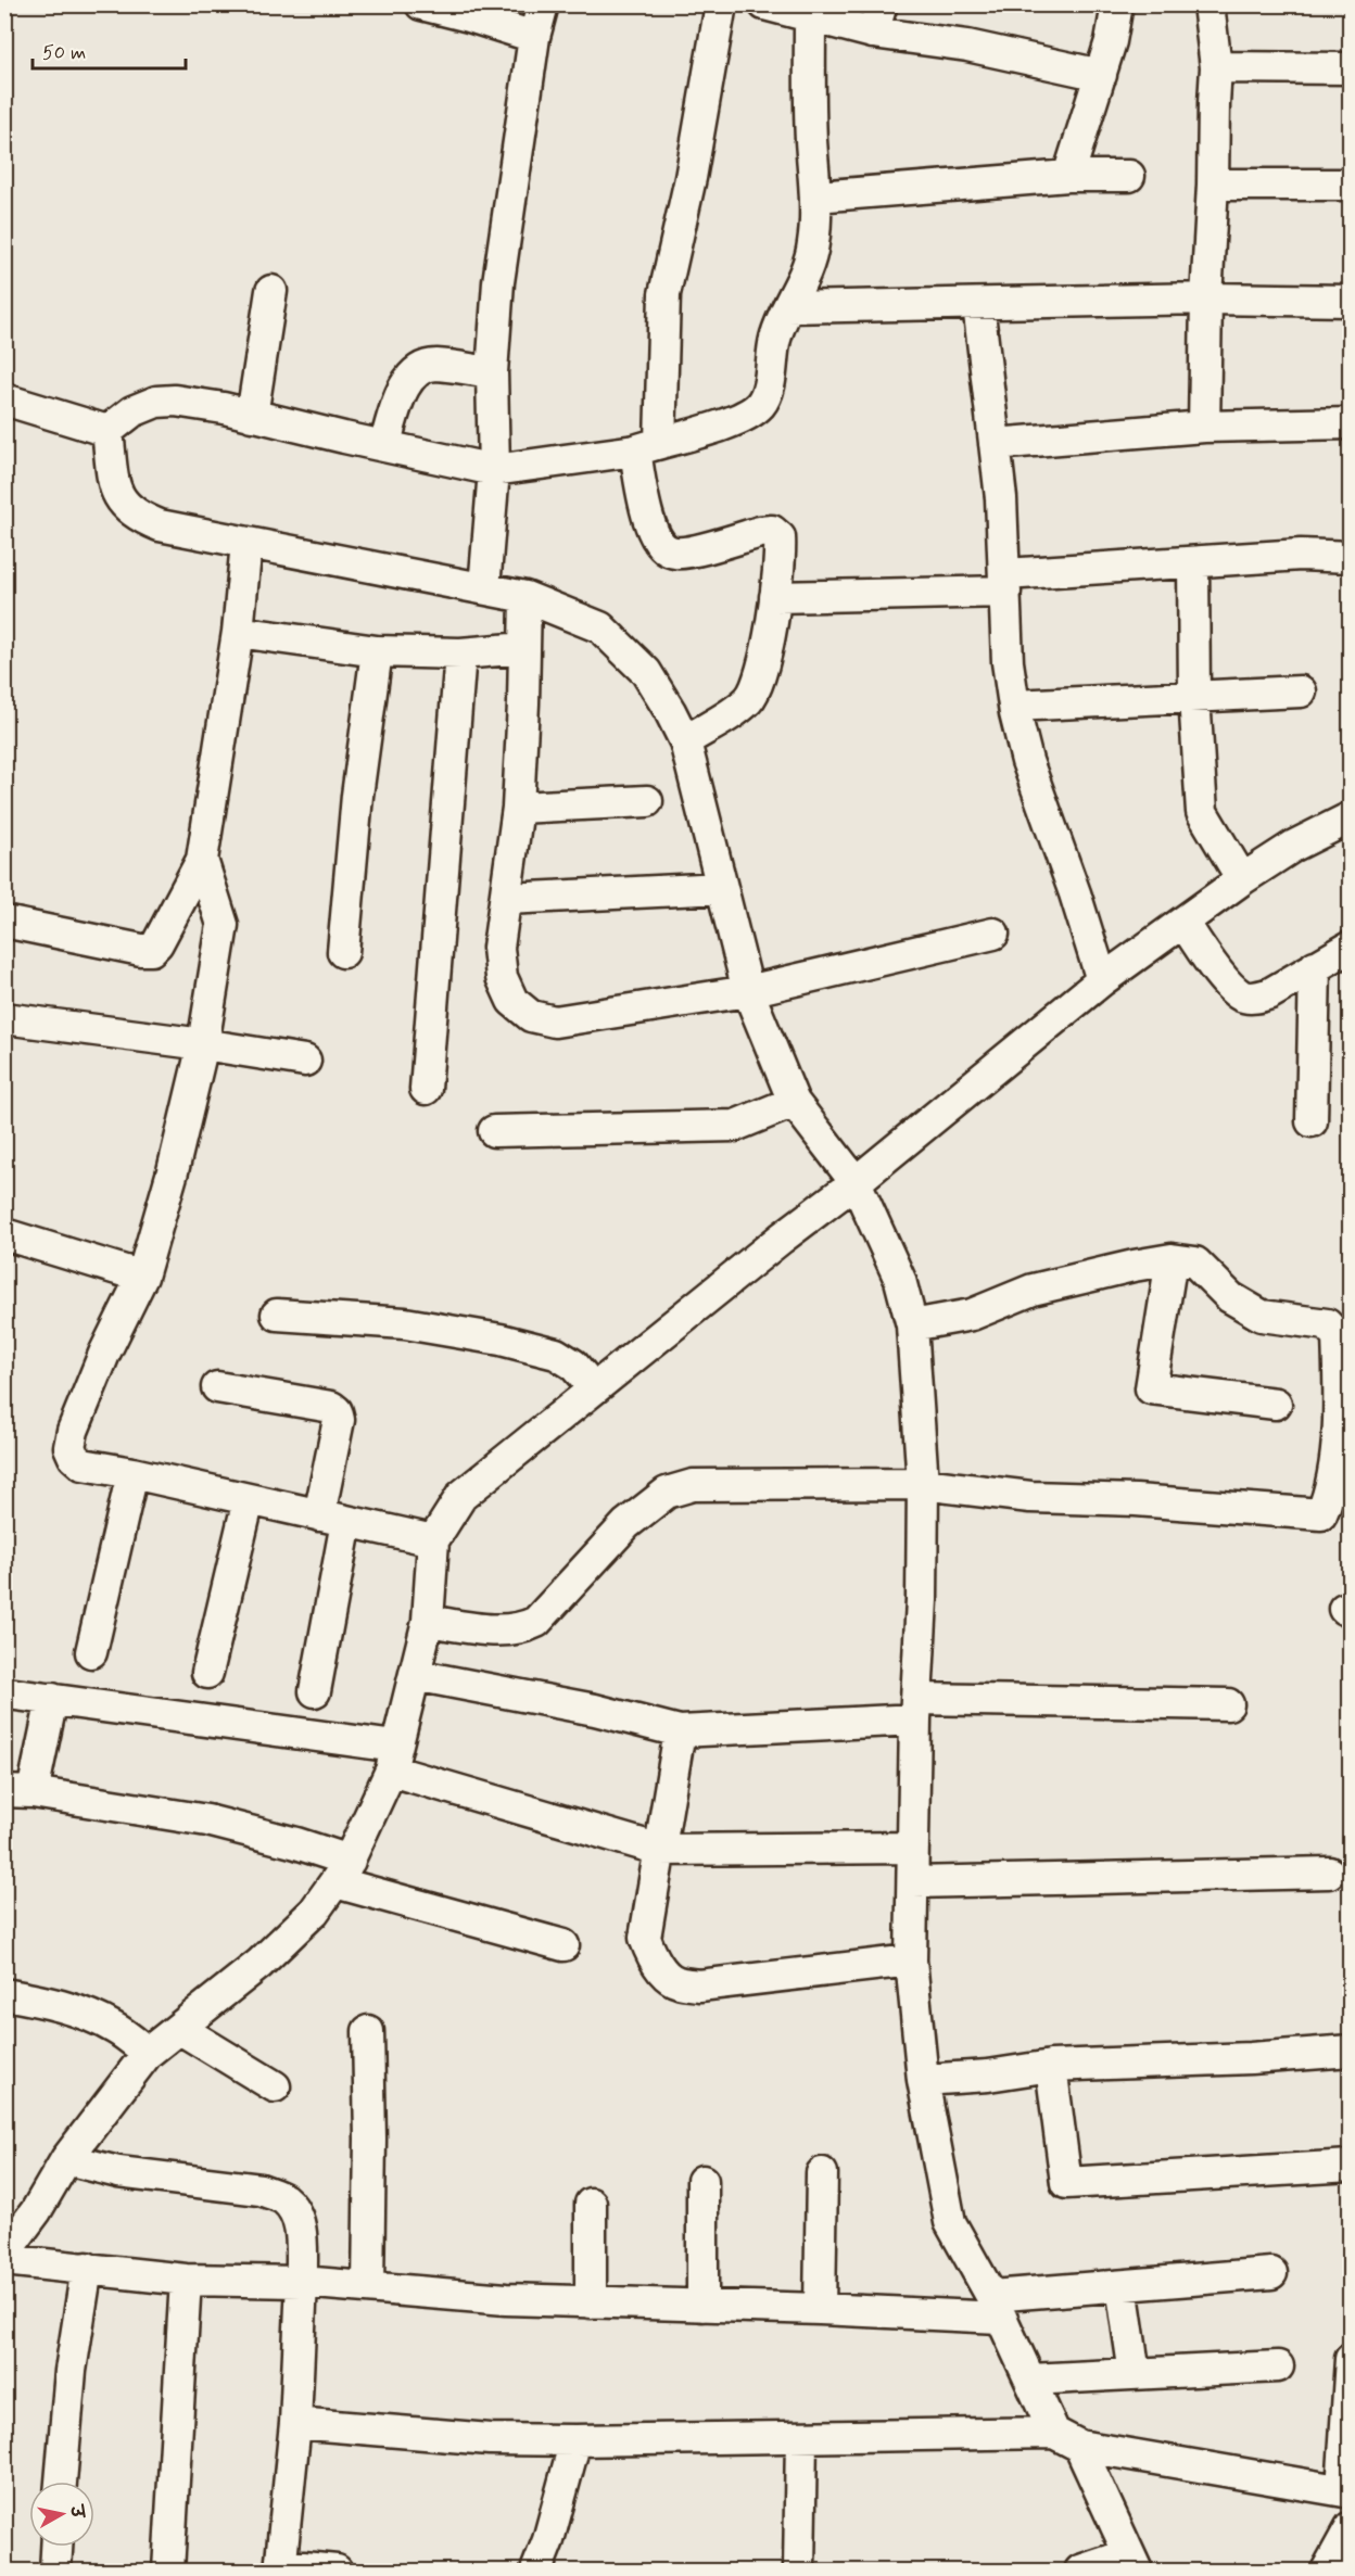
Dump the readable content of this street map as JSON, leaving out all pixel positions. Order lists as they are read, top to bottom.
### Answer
{
  "scale_bar": "50 m",
  "north": "right"
}
